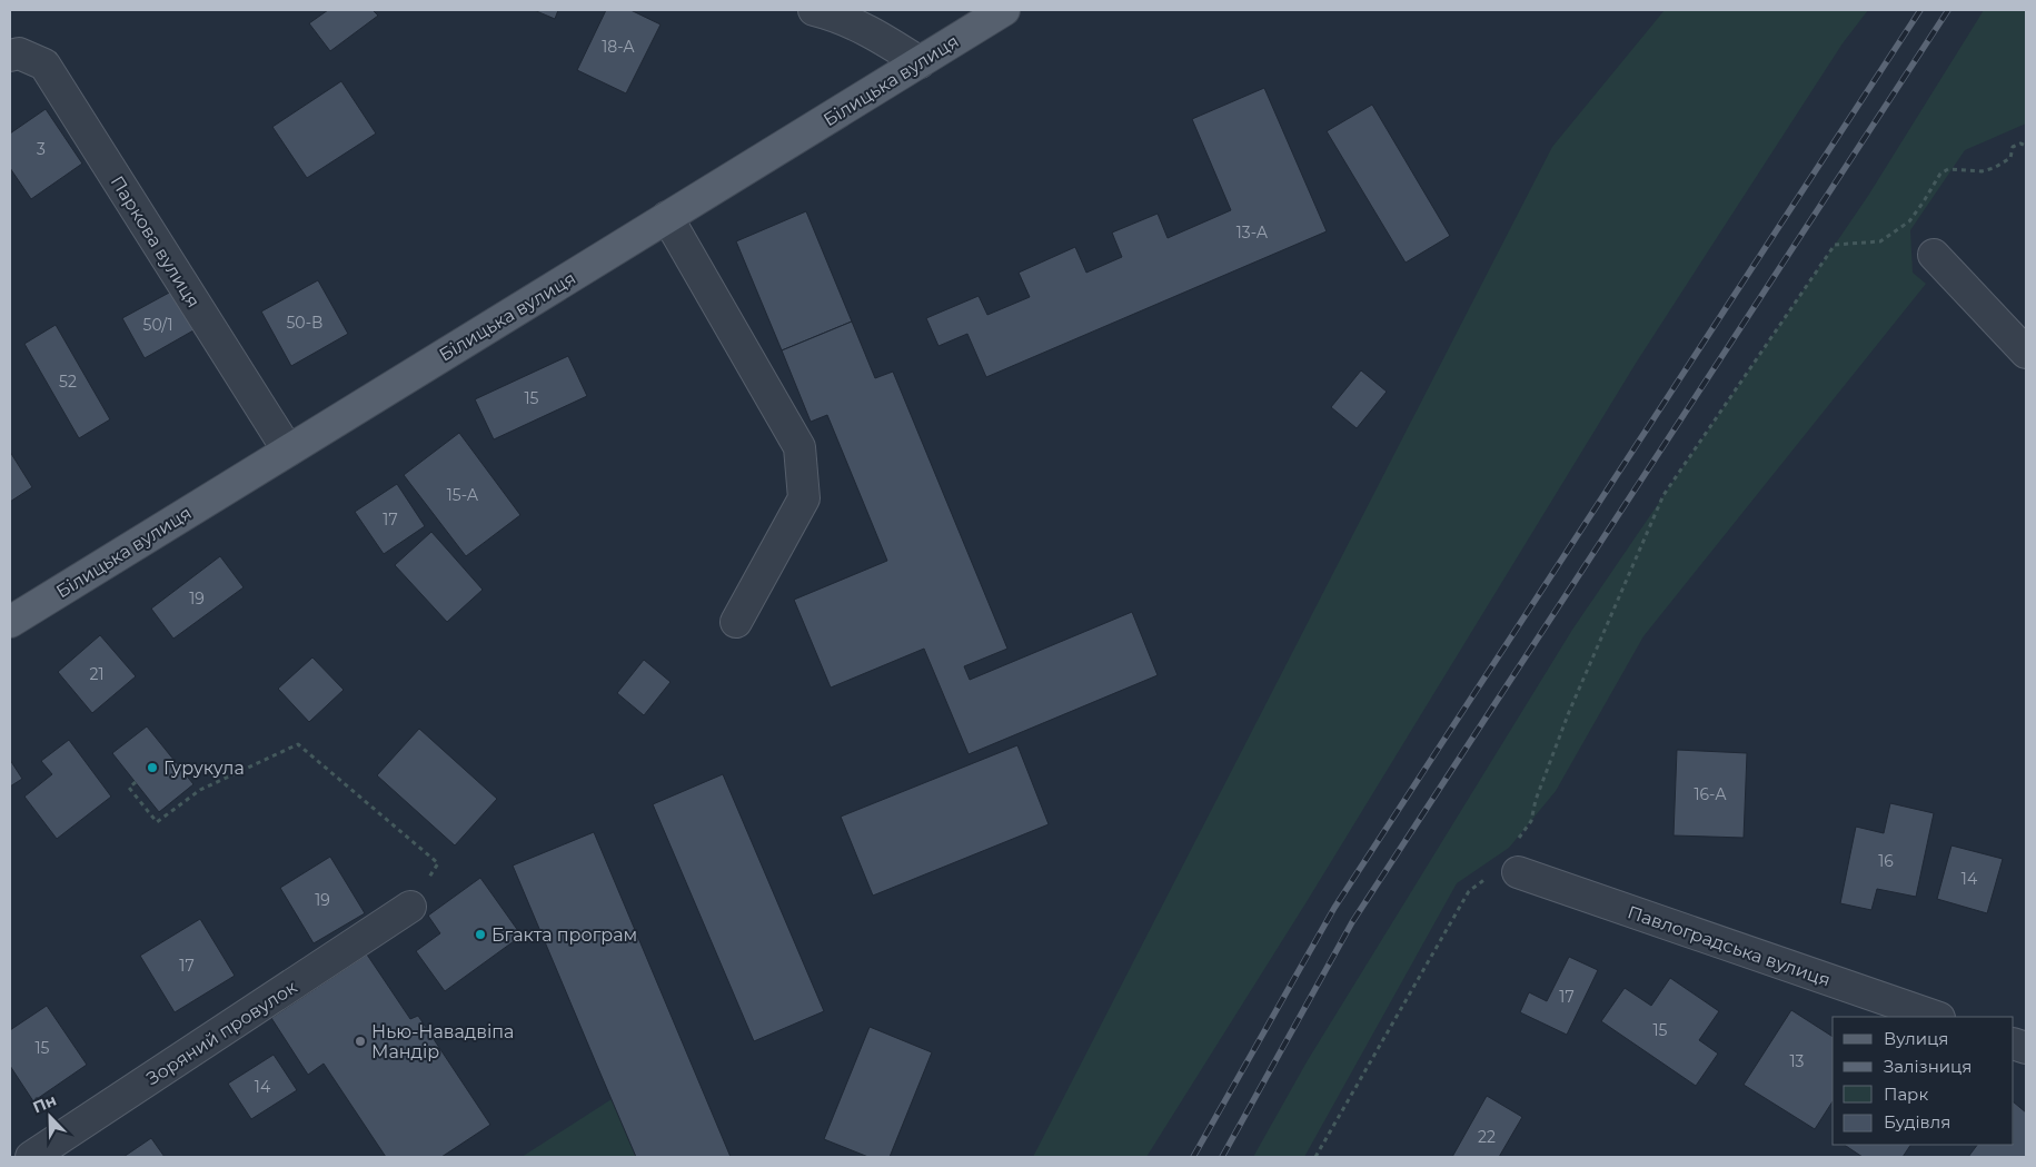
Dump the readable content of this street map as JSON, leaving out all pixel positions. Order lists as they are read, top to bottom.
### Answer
{
  "streets": {
    "main road": ["Білицька вулиця"],
    "street": ["Паркова вулиця", "Павлоградська вулиця", "Зоряний провулок"]
  },
  "crossings": [
    ["Білицька вулиця", "Паркова вулиця"]
  ],
  "places": ["Гурукула", "Бгакта програм", "Нью-Навадвіпа Мандір"],
  "house_numbers": [
    "18-А",
    "3",
    "13-А",
    "50-В",
    "50/1",
    "52",
    "15",
    "15-А",
    "17",
    "19",
    "21",
    "16-А",
    "16",
    "14",
    "19",
    "17",
    "17",
    "15",
    "15",
    "13",
    "14",
    "22"
  ],
  "legend": [
    "Вулиця",
    "Залізниця",
    "Парк",
    "Будівля"
  ],
  "north": "top left"
}
